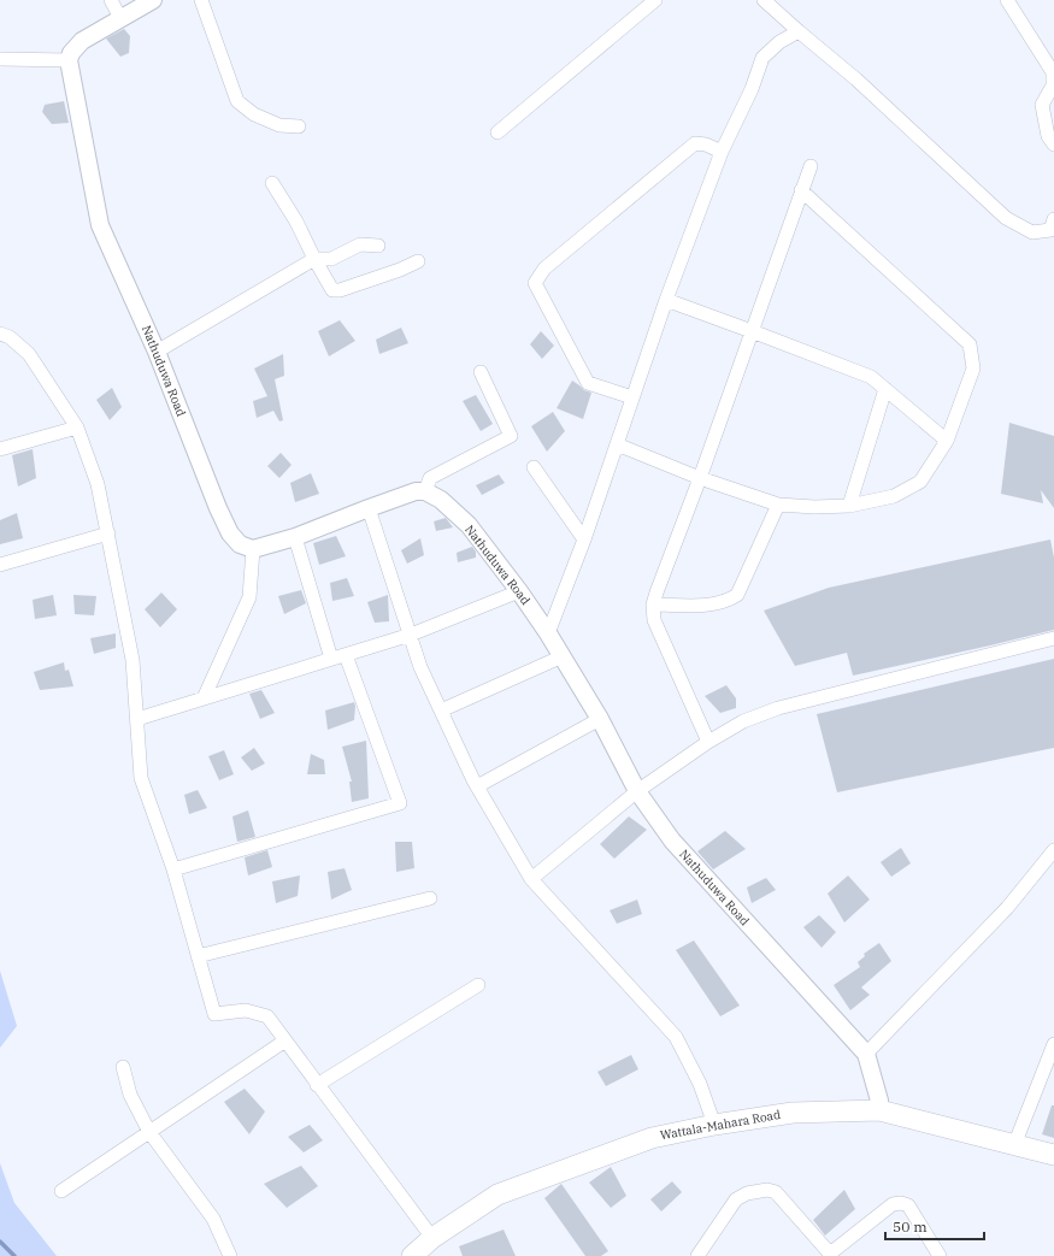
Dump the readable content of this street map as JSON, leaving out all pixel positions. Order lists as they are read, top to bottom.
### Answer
{
  "streets": {
    "main road": ["Wattala-Mahara Road"],
    "street": ["Nathuduwa Road"]
  },
  "crossings": [
    ["Nathuduwa Road", "Wattala-Mahara Road"]
  ],
  "scale_bar": "50 m"
}
